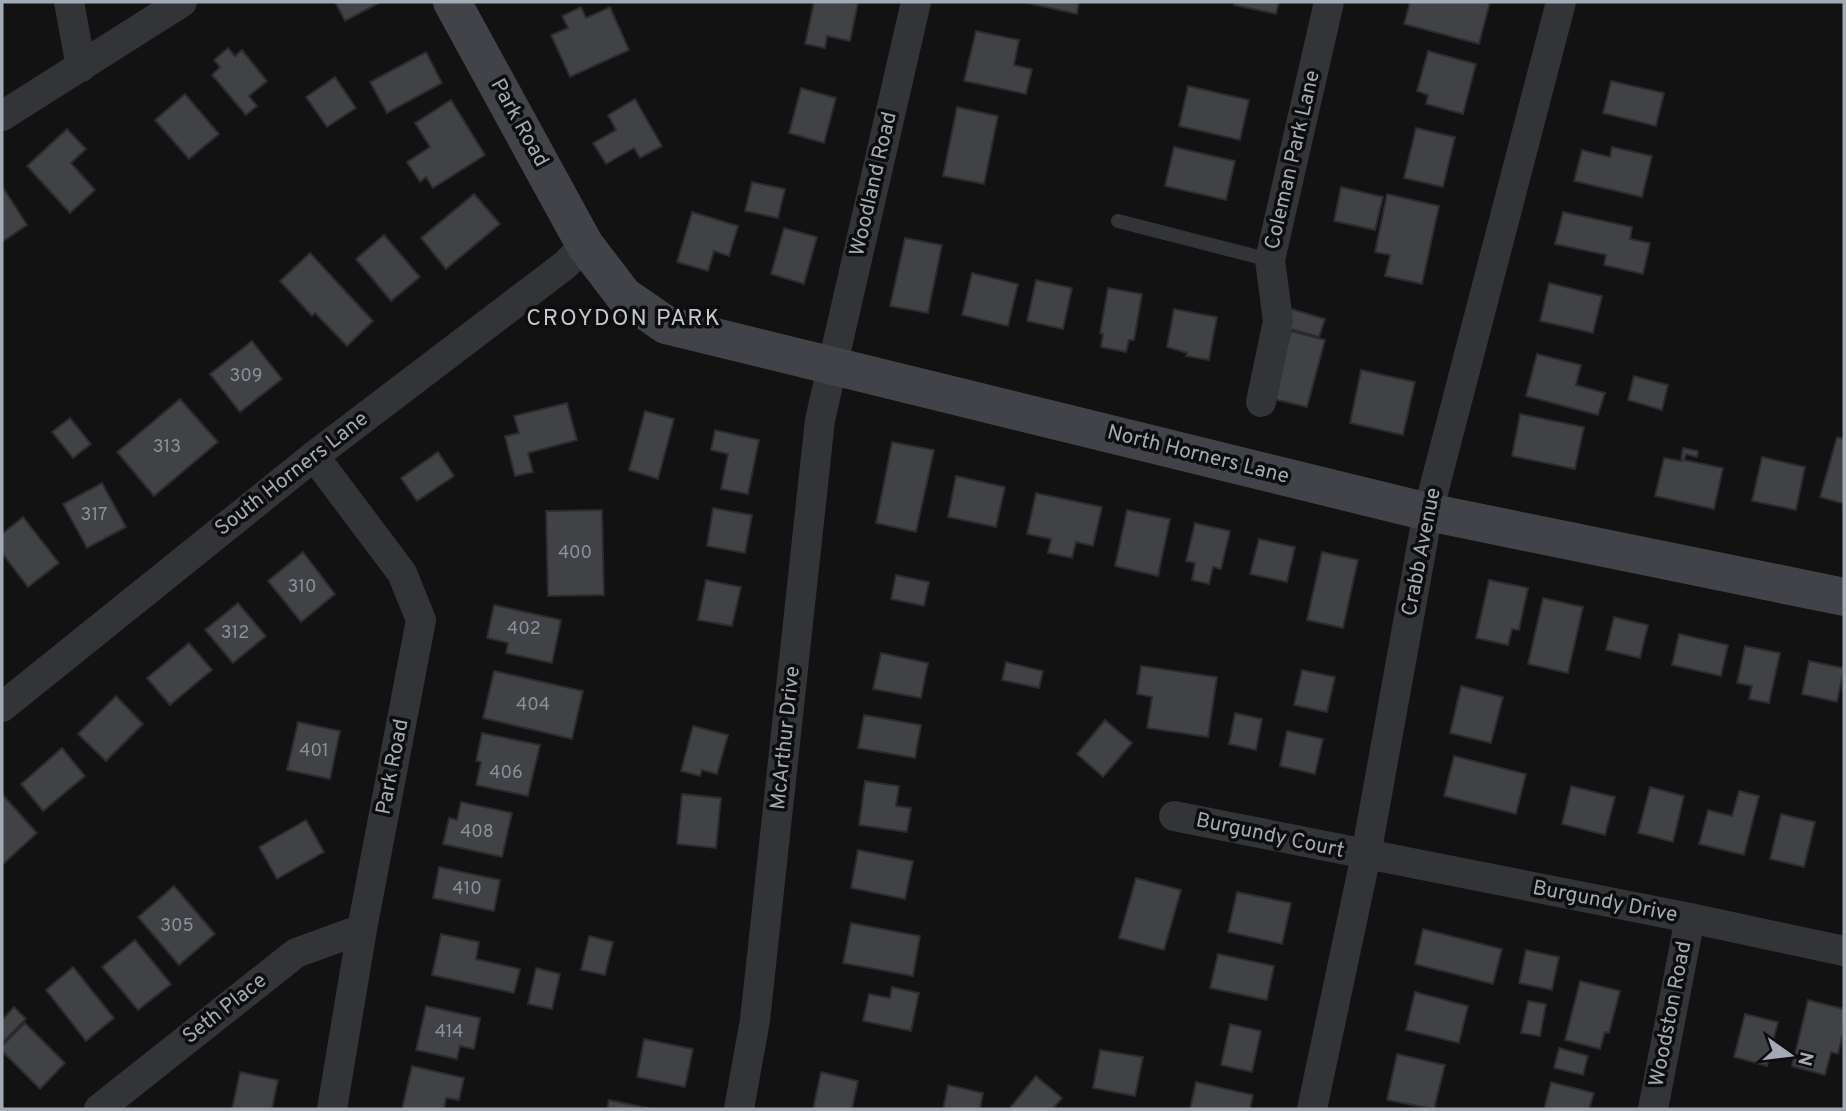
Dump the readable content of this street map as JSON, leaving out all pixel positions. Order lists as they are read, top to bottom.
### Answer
{
  "streets": {
    "street": [
      "Park Road",
      "Coleman Park Lane",
      "Woodland Road",
      "North Horners Lane",
      "South Horners Lane",
      "Crabb Avenue",
      "McArthur Drive",
      "Burgundy Court",
      "Burgundy Drive",
      "Seth Place",
      "Woodston Road"
    ]
  },
  "crossings": [
    ["Park Road", "North Horners Lane"],
    ["Park Road", "South Horners Lane"],
    ["Park Road", "Seth Place"],
    ["Woodland Road", "North Horners Lane"],
    ["Woodland Road", "McArthur Drive"],
    ["North Horners Lane", "South Horners Lane"],
    ["North Horners Lane", "Crabb Avenue"],
    ["North Horners Lane", "McArthur Drive"],
    ["Crabb Avenue", "Burgundy Court"],
    ["Crabb Avenue", "Burgundy Drive"],
    ["Burgundy Court", "Burgundy Drive"],
    ["Burgundy Drive", "Woodston Road"]
  ],
  "districts": ["CROYDON PARK"],
  "house_numbers": [
    "309",
    "313",
    "317",
    "400",
    "310",
    "402",
    "312",
    "404",
    "401",
    "406",
    "408",
    "410",
    "305",
    "414"
  ],
  "north": "right"
}
